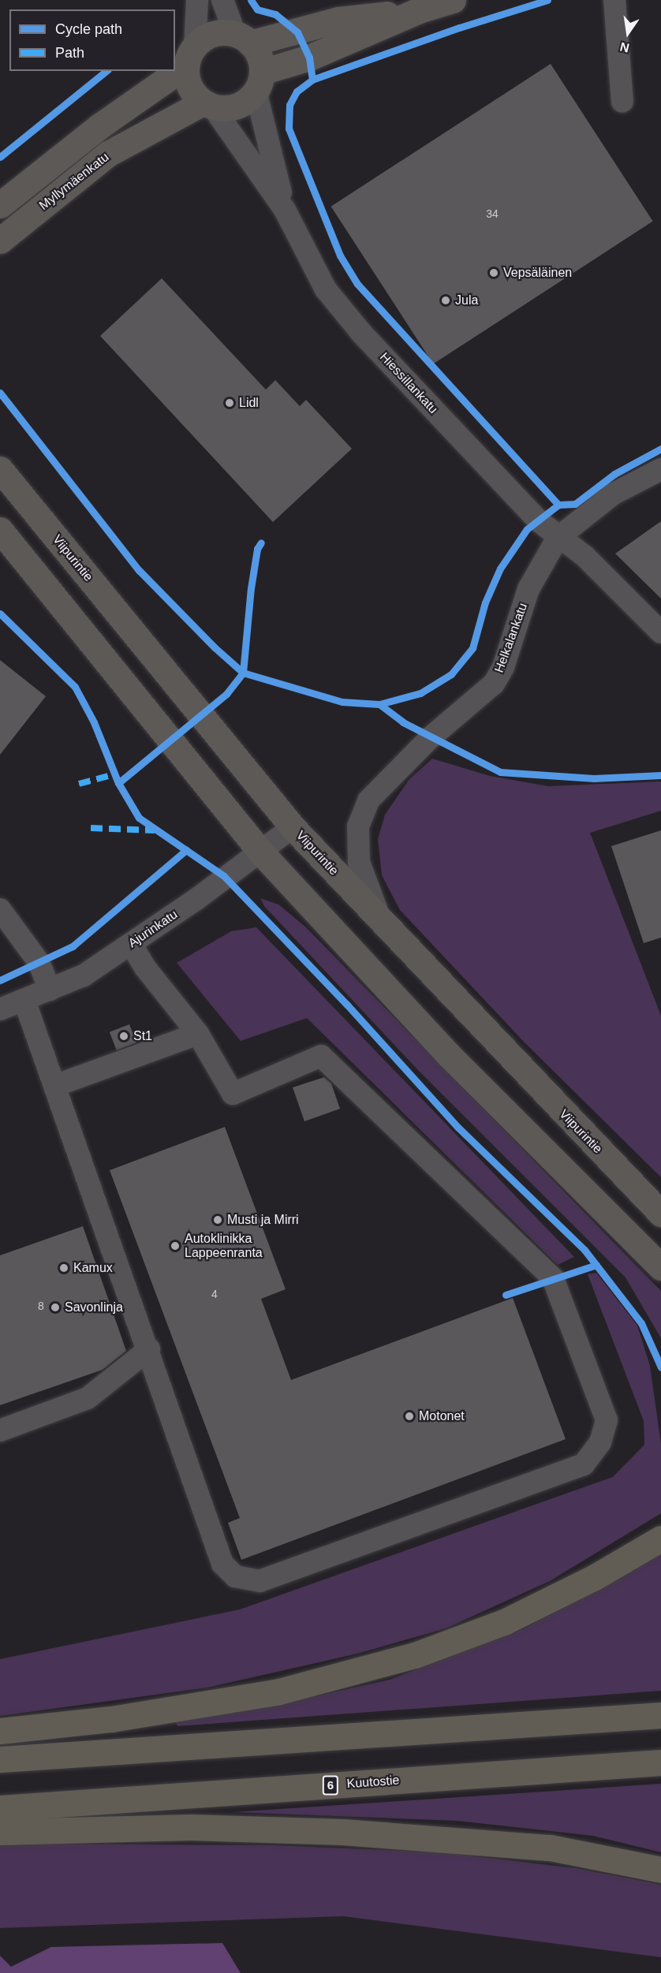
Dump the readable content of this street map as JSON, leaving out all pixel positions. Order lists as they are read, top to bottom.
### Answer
{
  "streets": {
    "highway": ["Kuutostie", "6"],
    "main road": ["Myllymäenkatu", "Viipurintie"],
    "street": ["Hiessillankatu", "Helkalankatu", "Ajurinkatu"]
  },
  "crossings": [
    ["Myllymäenkatu", "Hiessillankatu"],
    ["Hiessillankatu", "Helkalankatu"],
    ["Viipurintie", "Helkalankatu"],
    ["Viipurintie", "Ajurinkatu"]
  ],
  "places": [
    "Vepsäläinen",
    "Jula",
    "Lidl",
    "St1",
    "Musti ja Mirri",
    "Autoklinikka Lappeenranta",
    "Kamux",
    "Savonlinja",
    "Motonet"
  ],
  "house_numbers": ["34", "4", "8"],
  "legend": ["Cycle path", "Path"],
  "north": "bottom"
}
